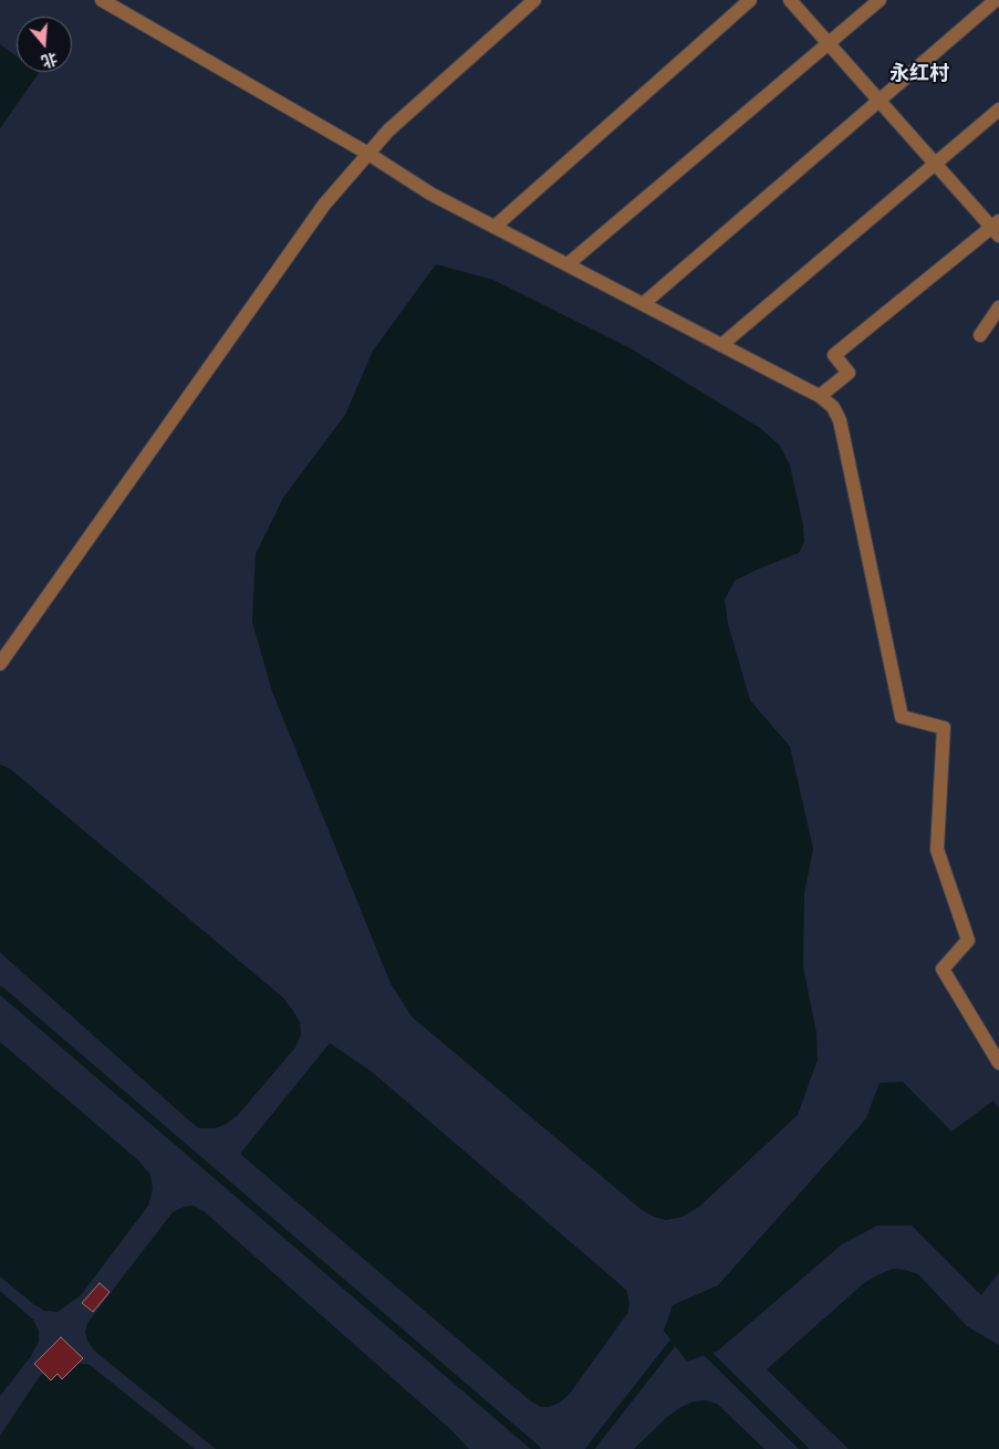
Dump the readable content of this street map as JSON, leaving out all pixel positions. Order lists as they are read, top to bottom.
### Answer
{
  "districts": ["永红村"],
  "north": "bottom"
}
